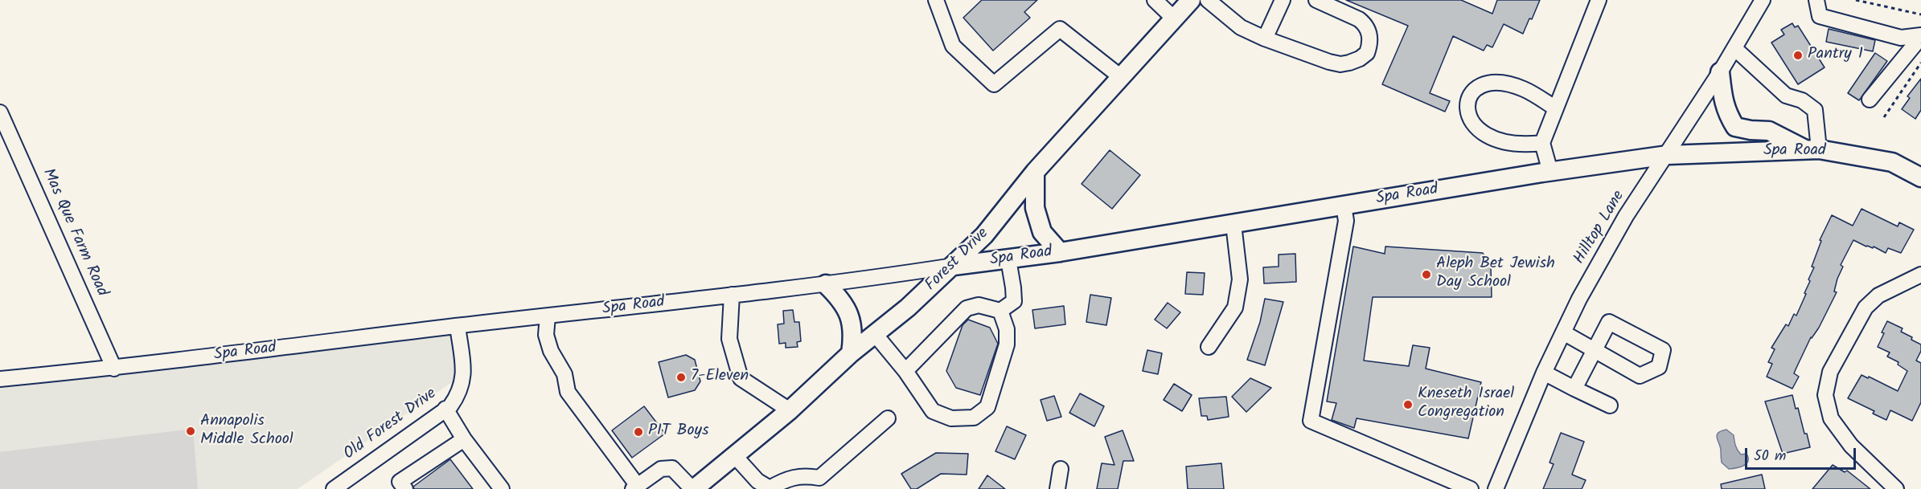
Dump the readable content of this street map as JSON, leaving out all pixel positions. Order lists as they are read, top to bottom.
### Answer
{
  "streets": {
    "main road": ["Spa Road", "Forest Drive"],
    "street": ["Hilltop Lane", "Mas Que Farm Road", "Old Forest Drive"]
  },
  "crossings": [
    ["Spa Road", "Hilltop Lane"],
    ["Spa Road", "Mas Que Farm Road"],
    ["Spa Road", "Forest Drive"],
    ["Spa Road", "Old Forest Drive"]
  ],
  "places": [
    "Pantry 1",
    "Aleph Bet Jewish Day School",
    "7-Eleven",
    "Kneseth Israel Congregation",
    "Annapolis Middle School",
    "PIT Boys"
  ],
  "scale_bar": "50 m"
}
